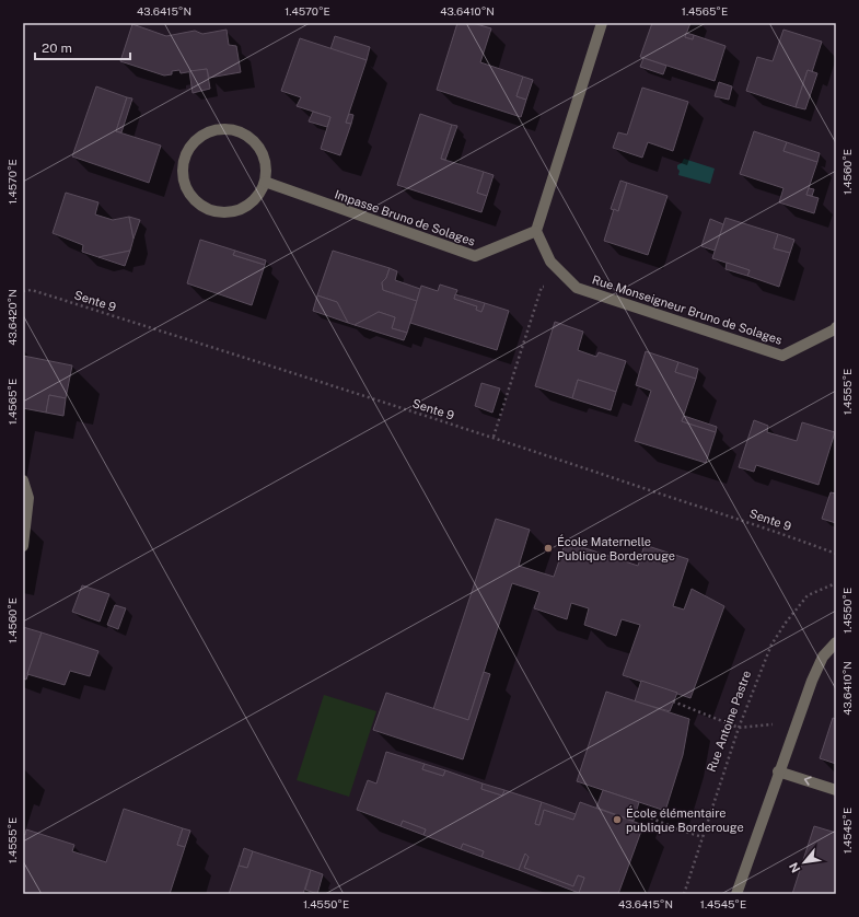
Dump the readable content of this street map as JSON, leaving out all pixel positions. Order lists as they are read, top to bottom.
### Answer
{
  "streets": {
    "street": ["Impasse Bruno de Solages", "Rue Monseigneur Bruno de Solages"],
    "path": ["Sente 9", "Rue Antoine Pastre"]
  },
  "crossings": [
    ["Impasse Bruno de Solages", "Rue Monseigneur Bruno de Solages"]
  ],
  "places": ["École Maternelle Publique Borderouge", "École élémentaire publique Borderouge"],
  "scale_bar": "20 m",
  "north": "bottom left",
  "coordinates": [
    "43.6415°N",
    "1.4570°E",
    "43.6410°N",
    "1.4565°E",
    "1.4560°E",
    "43.6420°N",
    "1.4555°E",
    "1.4550°E",
    "1.4545°E"
  ]
}
